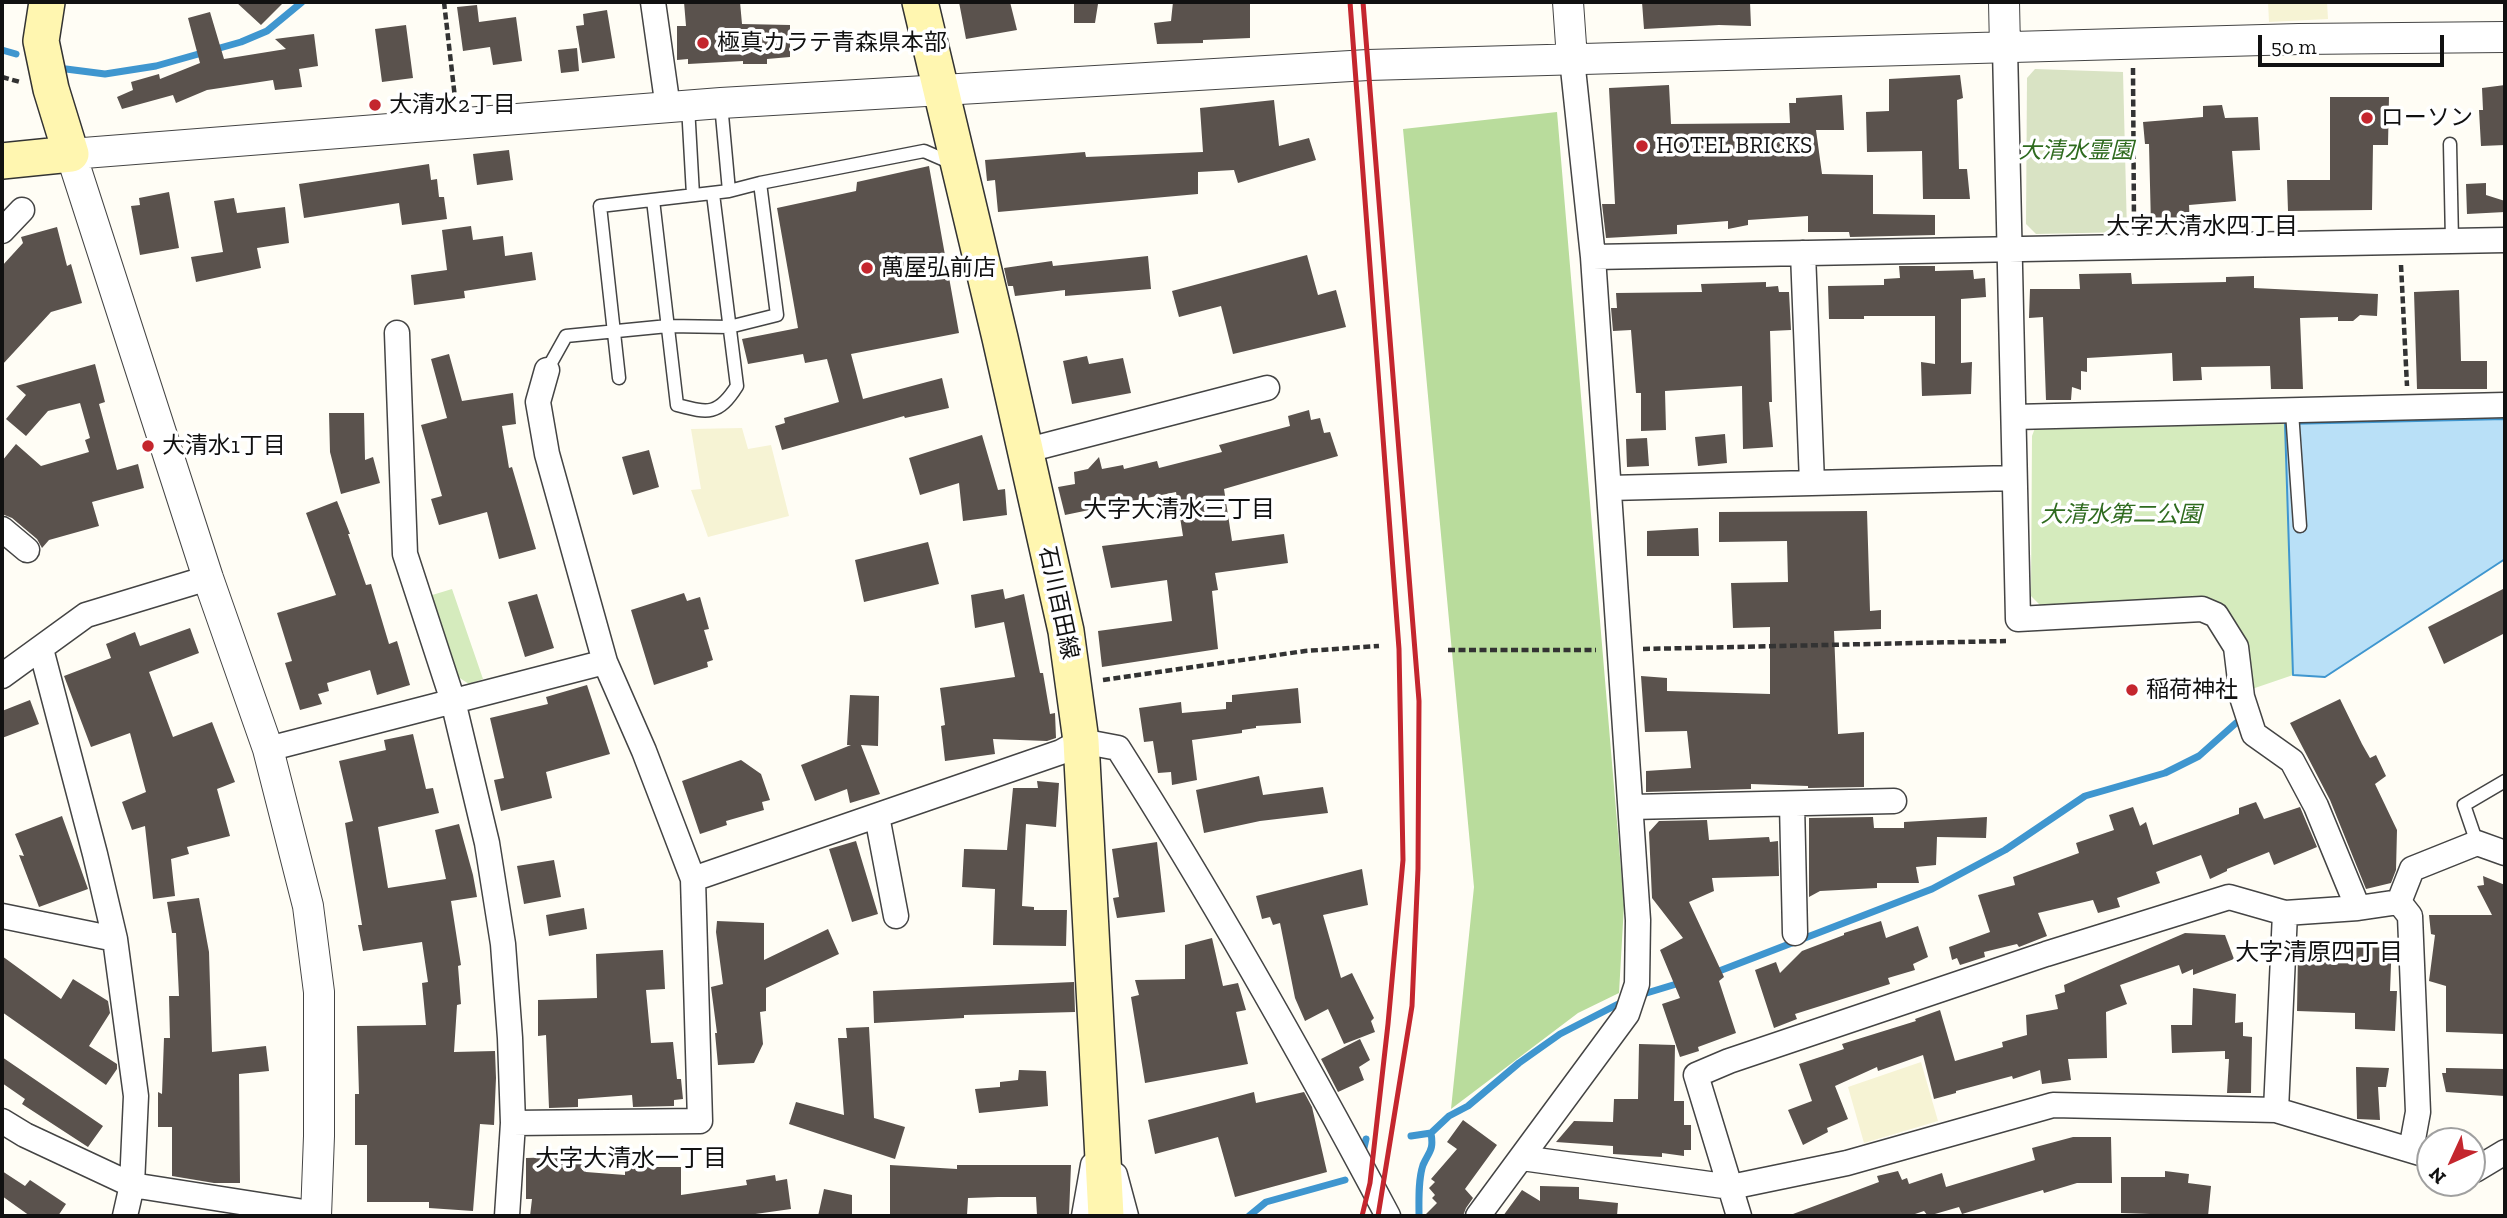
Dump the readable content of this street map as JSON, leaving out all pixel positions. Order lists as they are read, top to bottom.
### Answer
{
  "streets": {
    "main road": ["石川百田線"]
  },
  "districts": [
    "大字大清水四丁目",
    "大字大清水三丁目",
    "大字清原四丁目",
    "大字大清水一丁目"
  ],
  "parks": ["大清水霊園", "大清水第二公園"],
  "places": [
    "極真カラテ青森県本部",
    "大清水2丁目",
    "ローソン",
    "HOTEL BRICKS",
    "萬屋弘前店",
    "大清水1丁目",
    "稲荷神社"
  ],
  "scale_bar": "50 m",
  "north": "bottom left"
}
